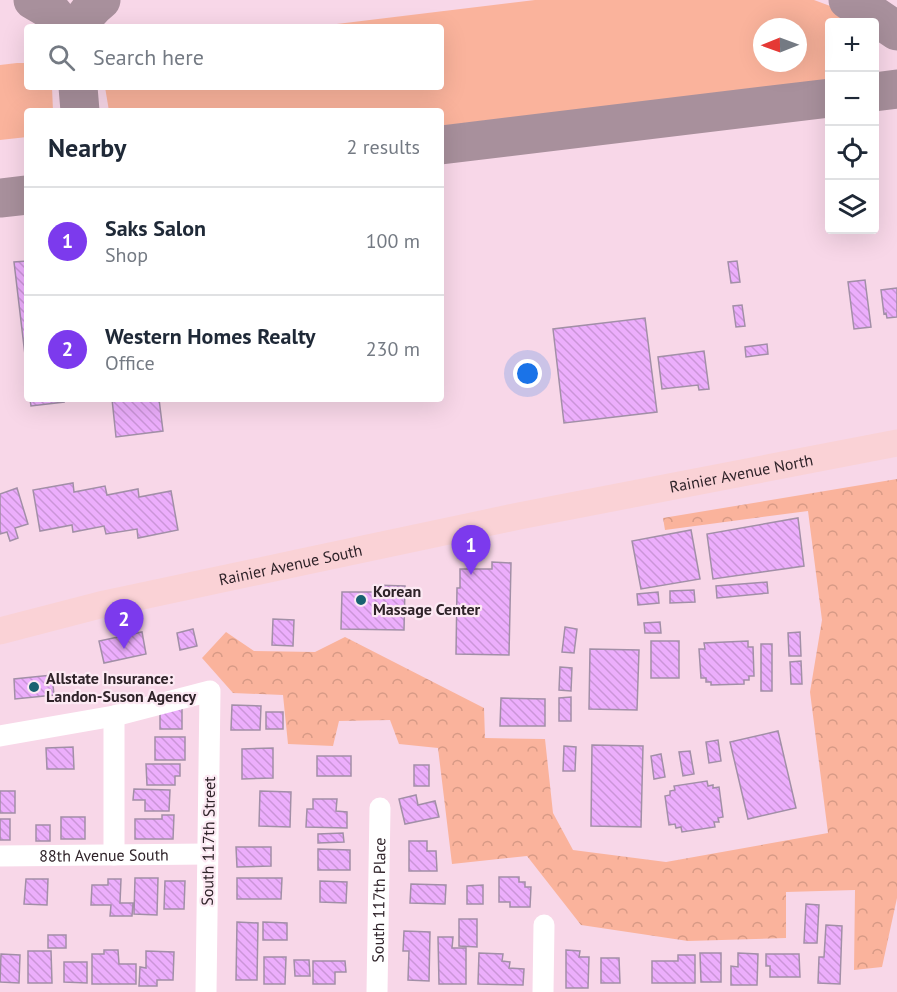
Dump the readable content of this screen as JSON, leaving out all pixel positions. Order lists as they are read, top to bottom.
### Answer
{
  "streets": {
    "main road": ["Rainier Avenue North", "Rainier Avenue South"],
    "street": ["South 117th Street", "88th Avenue South", "South 117th Place"]
  },
  "crossings": [
    ["Rainier Avenue North", "Rainier Avenue South"],
    ["South 117th Street", "88th Avenue South"]
  ],
  "places": ["Korean Massage Center", "Allstate Insurance: Landon-Suson Agency"],
  "north": "left",
  "page": {
    "map_buttons": ["+", "−"],
    "search": "Search here",
    "heading": ["Nearby", "2 results"],
    "list": [
      {
        "mark": "1",
        "name": "Saks Salon",
        "note": "Shop",
        "value": "100 m"
      },
      {
        "mark": "2",
        "name": "Western Homes Realty",
        "note": "Office",
        "value": "230 m"
      }
    ],
    "pins": ["1", "2"]
  }
}
